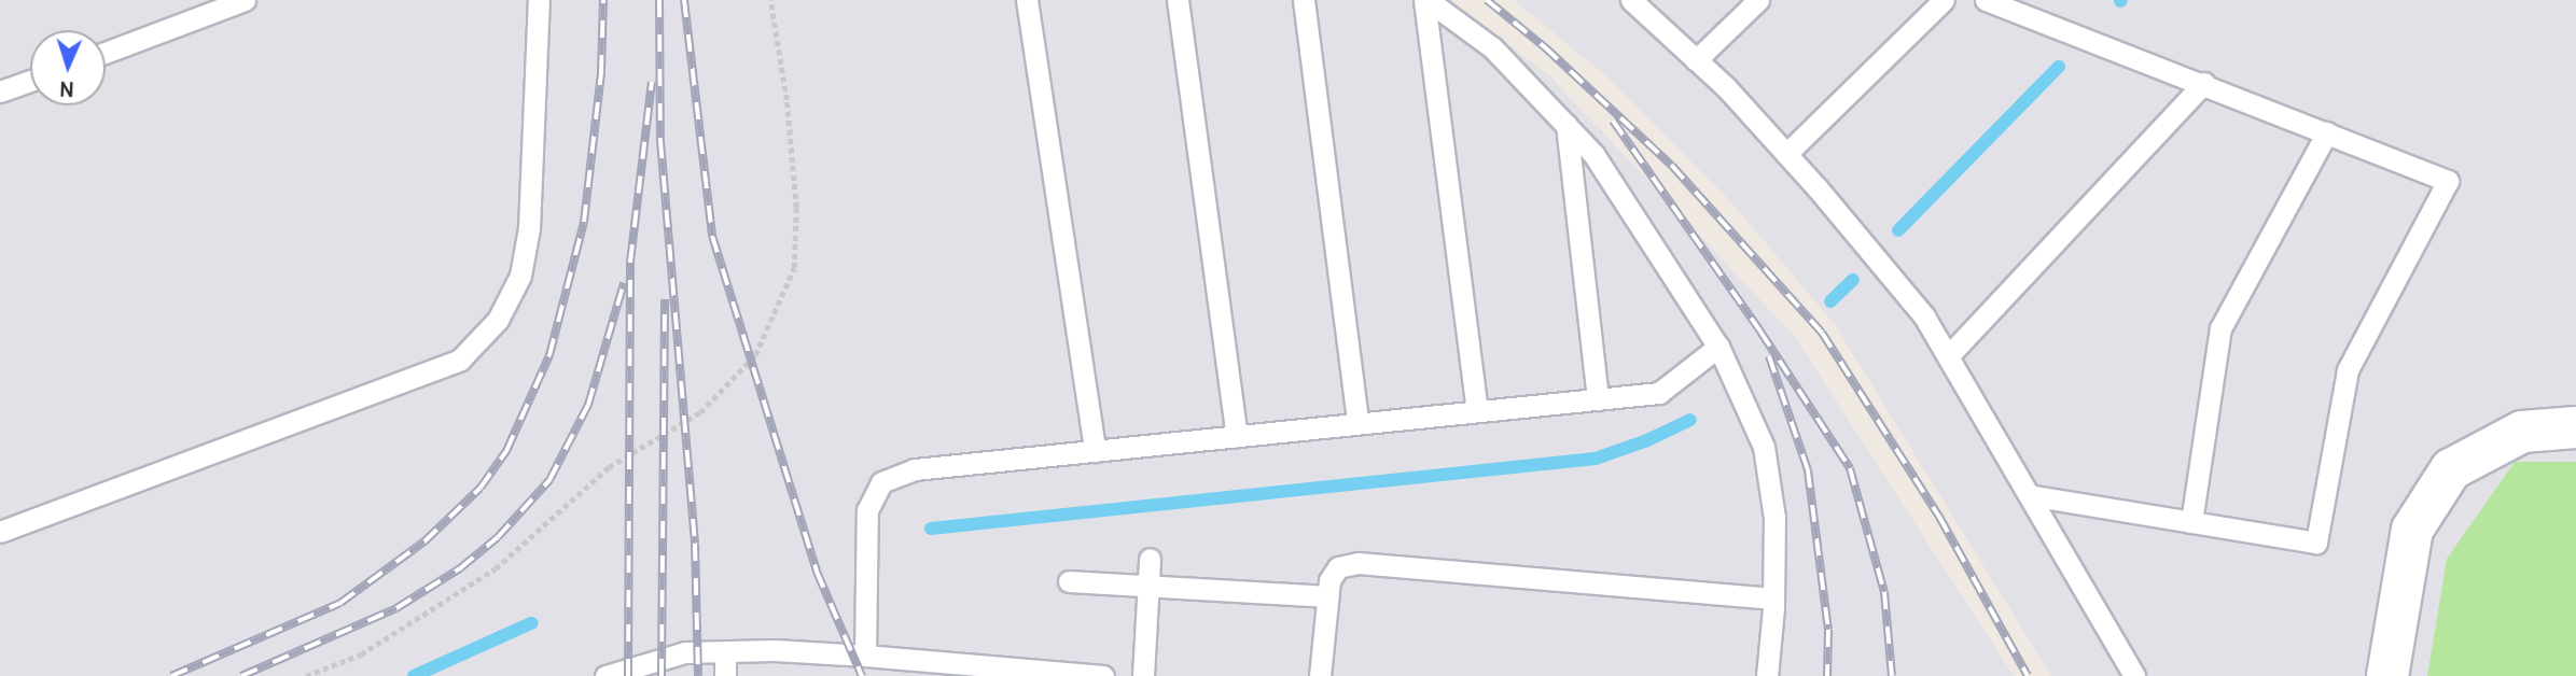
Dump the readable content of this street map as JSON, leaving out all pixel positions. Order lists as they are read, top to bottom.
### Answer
{
  "north": "bottom"
}
